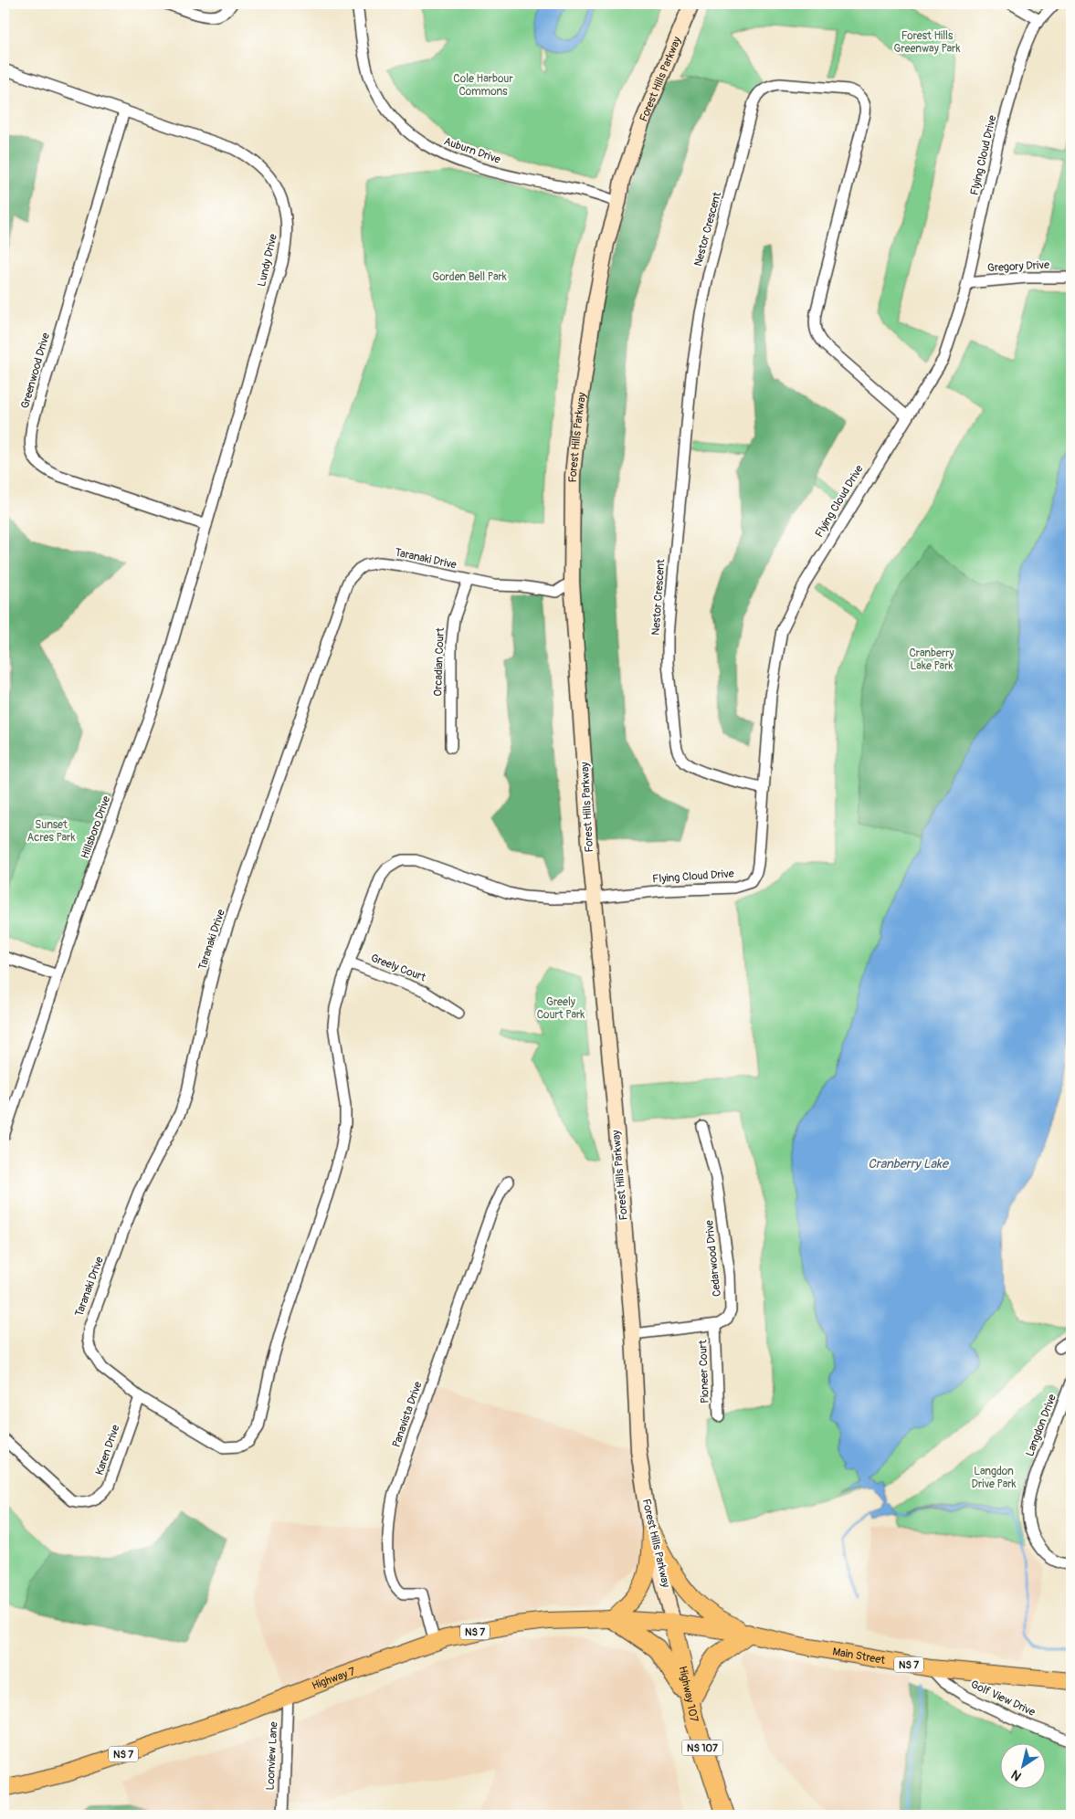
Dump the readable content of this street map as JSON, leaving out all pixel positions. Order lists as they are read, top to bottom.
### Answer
{
  "streets": {
    "highway": ["Highway 107", "NS 107"],
    "main road": [
      "Forest Hills Parkway",
      "NS 7",
      "Main Street",
      "Highway 7"
    ],
    "street": [
      "Auburn Drive",
      "Flying Cloud Drive",
      "Nestor Crescent",
      "Lundy Drive",
      "Gregory Drive",
      "Greenwood Drive",
      "Taranaki Drive",
      "Orcadian Court",
      "Hillsboro Drive",
      "Greely Court",
      "Cedarwood Drive",
      "Pioneer Court",
      "Panavista Drive",
      "Langdon Drive",
      "Karen Drive",
      "Golf View Drive",
      "Loonview Lane"
    ]
  },
  "crossings": [
    ["Forest Hills Parkway", "Auburn Drive"],
    ["Forest Hills Parkway", "Flying Cloud Drive"],
    ["Forest Hills Parkway", "Taranaki Drive"],
    ["Forest Hills Parkway", "Main Street"],
    ["Forest Hills Parkway", "Highway 7"],
    ["Forest Hills Parkway", "Highway 107"],
    ["Flying Cloud Drive", "Nestor Crescent"],
    ["Flying Cloud Drive", "Gregory Drive"],
    ["Flying Cloud Drive", "Taranaki Drive"],
    ["Lundy Drive", "Greenwood Drive"],
    ["Lundy Drive", "Hillsboro Drive"],
    ["Greenwood Drive", "Hillsboro Drive"],
    ["Taranaki Drive", "Orcadian Court"],
    ["Taranaki Drive", "Greely Court"],
    ["Taranaki Drive", "Karen Drive"],
    ["Cedarwood Drive", "Pioneer Court"],
    ["Panavista Drive", "Highway 7"],
    ["Main Street", "Highway 7"],
    ["Main Street", "Highway 107"],
    ["Main Street", "Golf View Drive"],
    ["Highway 7", "Highway 107"],
    ["Highway 7", "Loonview Lane"]
  ],
  "water": ["Cranberry Lake"],
  "parks": [
    "Forest Hills Greenway Park",
    "Cole Harbour Commons",
    "Gorden Bell Park",
    "Cranberry Lake Park",
    "Sunset Acres Park",
    "Greely Court Park",
    "Langdon Drive Park"
  ],
  "north": "bottom left"
}
